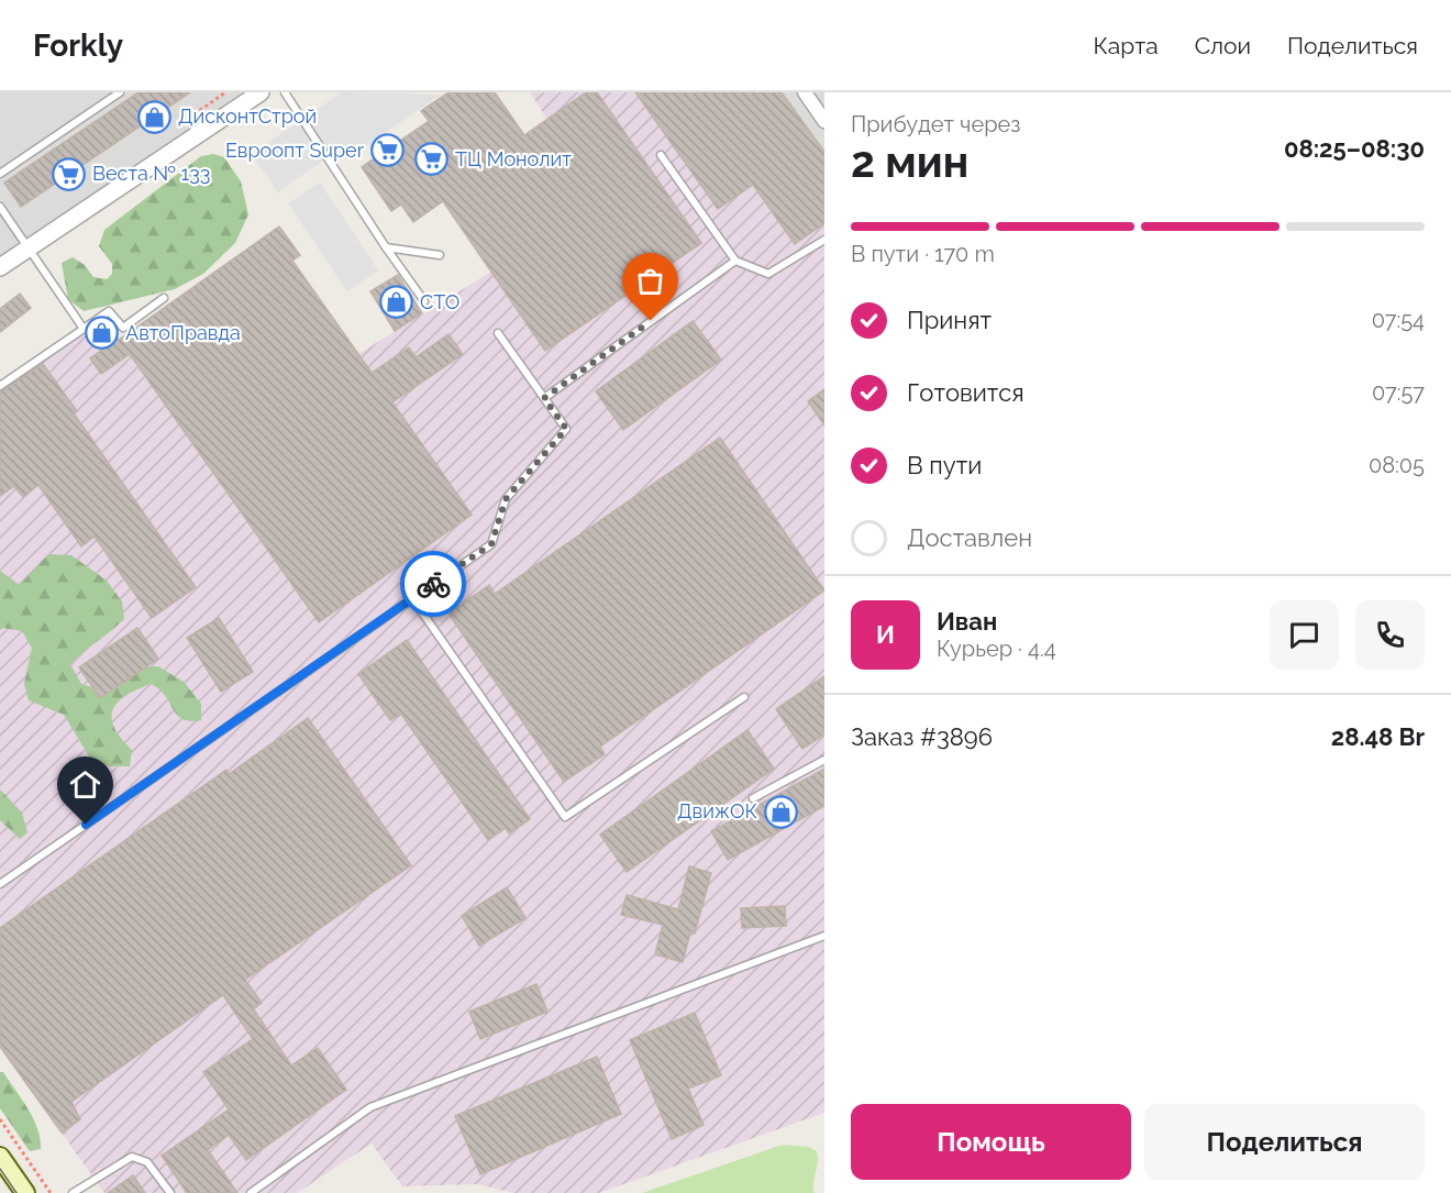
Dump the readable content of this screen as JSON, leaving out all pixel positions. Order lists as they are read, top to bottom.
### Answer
{
  "places": {
    "shop": [
      "ДисконтСтрой",
      "СТО",
      "АвтоПравда",
      "ДвижОК"
    ],
    "supermarket": ["Евроопт Super", "ТЦ Монолит", "Веста № 133"]
  },
  "page": {
    "header": "Forkly",
    "nav": ["Карта", "Слои", "Поделиться"],
    "heading": ["2 мин", "Прибудет через", "08:25–08:30"],
    "panel": [
      "Иван",
      "Курьер · 4.4",
      "Заказ #3896",
      "28.48 Br"
    ],
    "bar": "В пути · 170 m",
    "list": [
      ["Принят", "07:54"],
      ["Готовится", "07:57"],
      ["В пути", "08:05"],
      "Доставлен"
    ],
    "round": "И",
    "buttons": ["Помощь", "Поделиться"]
  }
}
